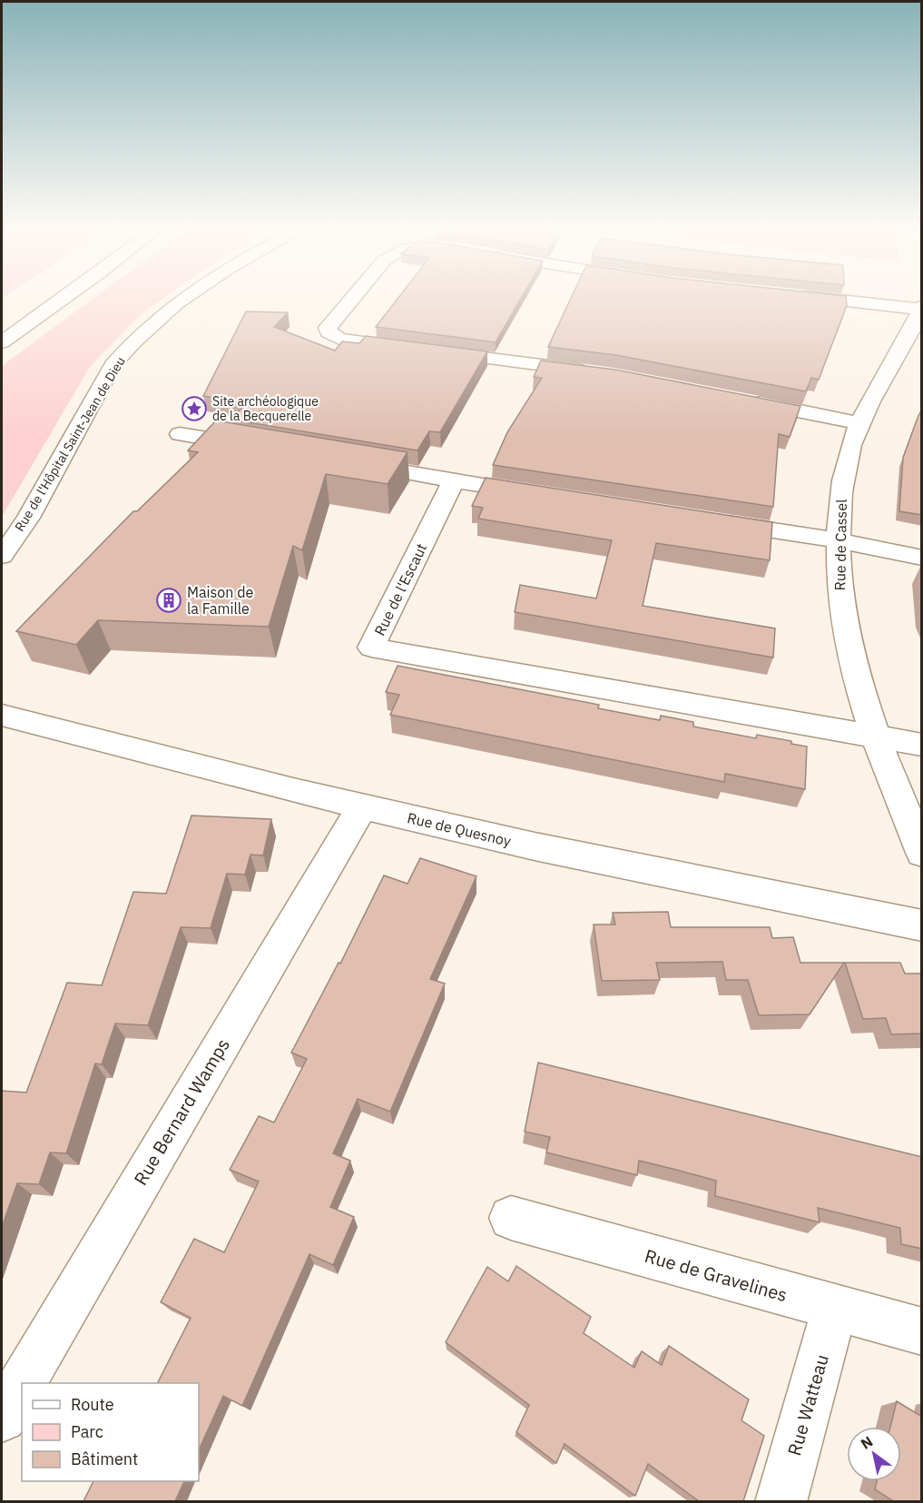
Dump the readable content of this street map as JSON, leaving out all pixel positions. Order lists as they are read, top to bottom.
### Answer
{
  "streets": {
    "main road": [
      "Rue de l'Hôpital Saint-Jean de Dieu",
      "Rue de Cassel",
      "Rue de l'Escaut",
      "Rue de Quesnoy",
      "Rue Bernard Wamps",
      "Rue de Gravelines",
      "Rue Watteau"
    ]
  },
  "crossings": [
    ["Rue de Cassel", "Rue de l'Escaut"],
    ["Rue de Quesnoy", "Rue Bernard Wamps"],
    ["Rue de Gravelines", "Rue Watteau"]
  ],
  "places": {
    "place": ["Site archéologique de la Becquerelle"],
    "building": ["Maison de la Famille"]
  },
  "legend": ["Route", "Parc", "Bâtiment"],
  "north": "top left"
}
